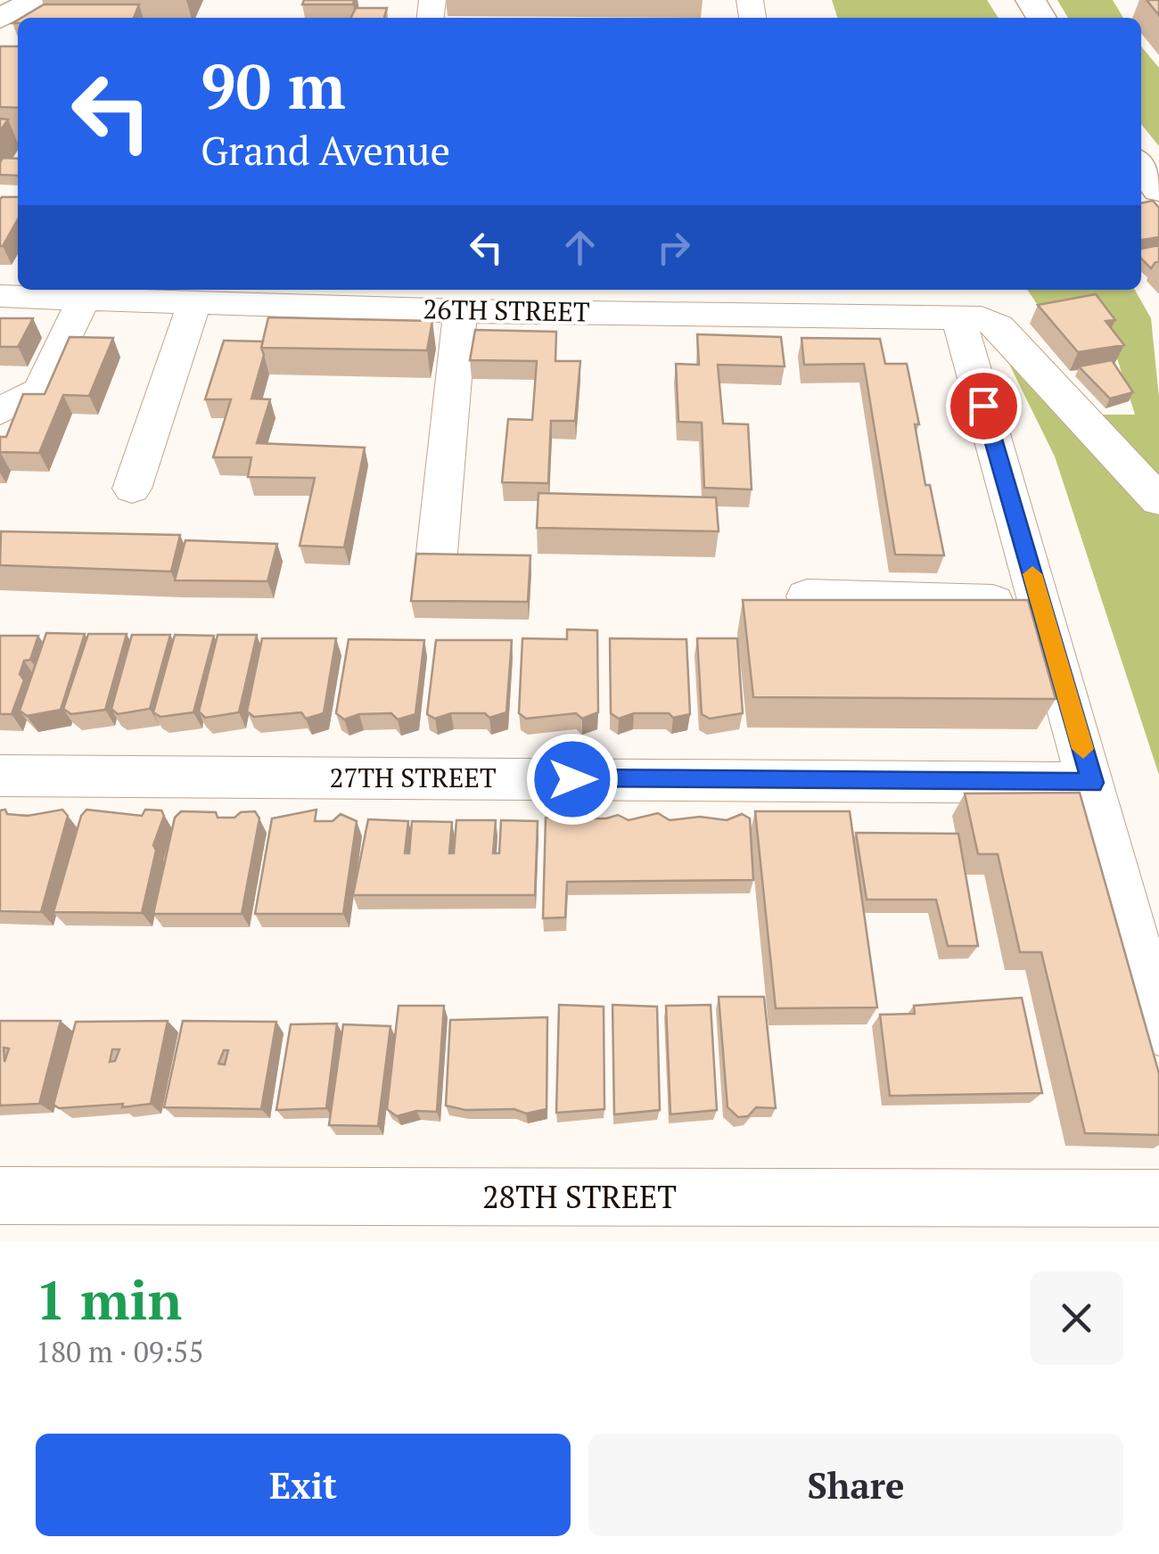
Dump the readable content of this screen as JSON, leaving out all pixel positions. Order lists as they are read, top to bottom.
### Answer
{
  "streets": {
    "street": ["26TH STREET", "27TH STREET", "28TH STREET"]
  },
  "page": {
    "turn": ["90 m", "Grand Avenue"],
    "heading": ["1 min", "180 m · 09:55"],
    "buttons": ["Exit", "Share"]
  }
}
